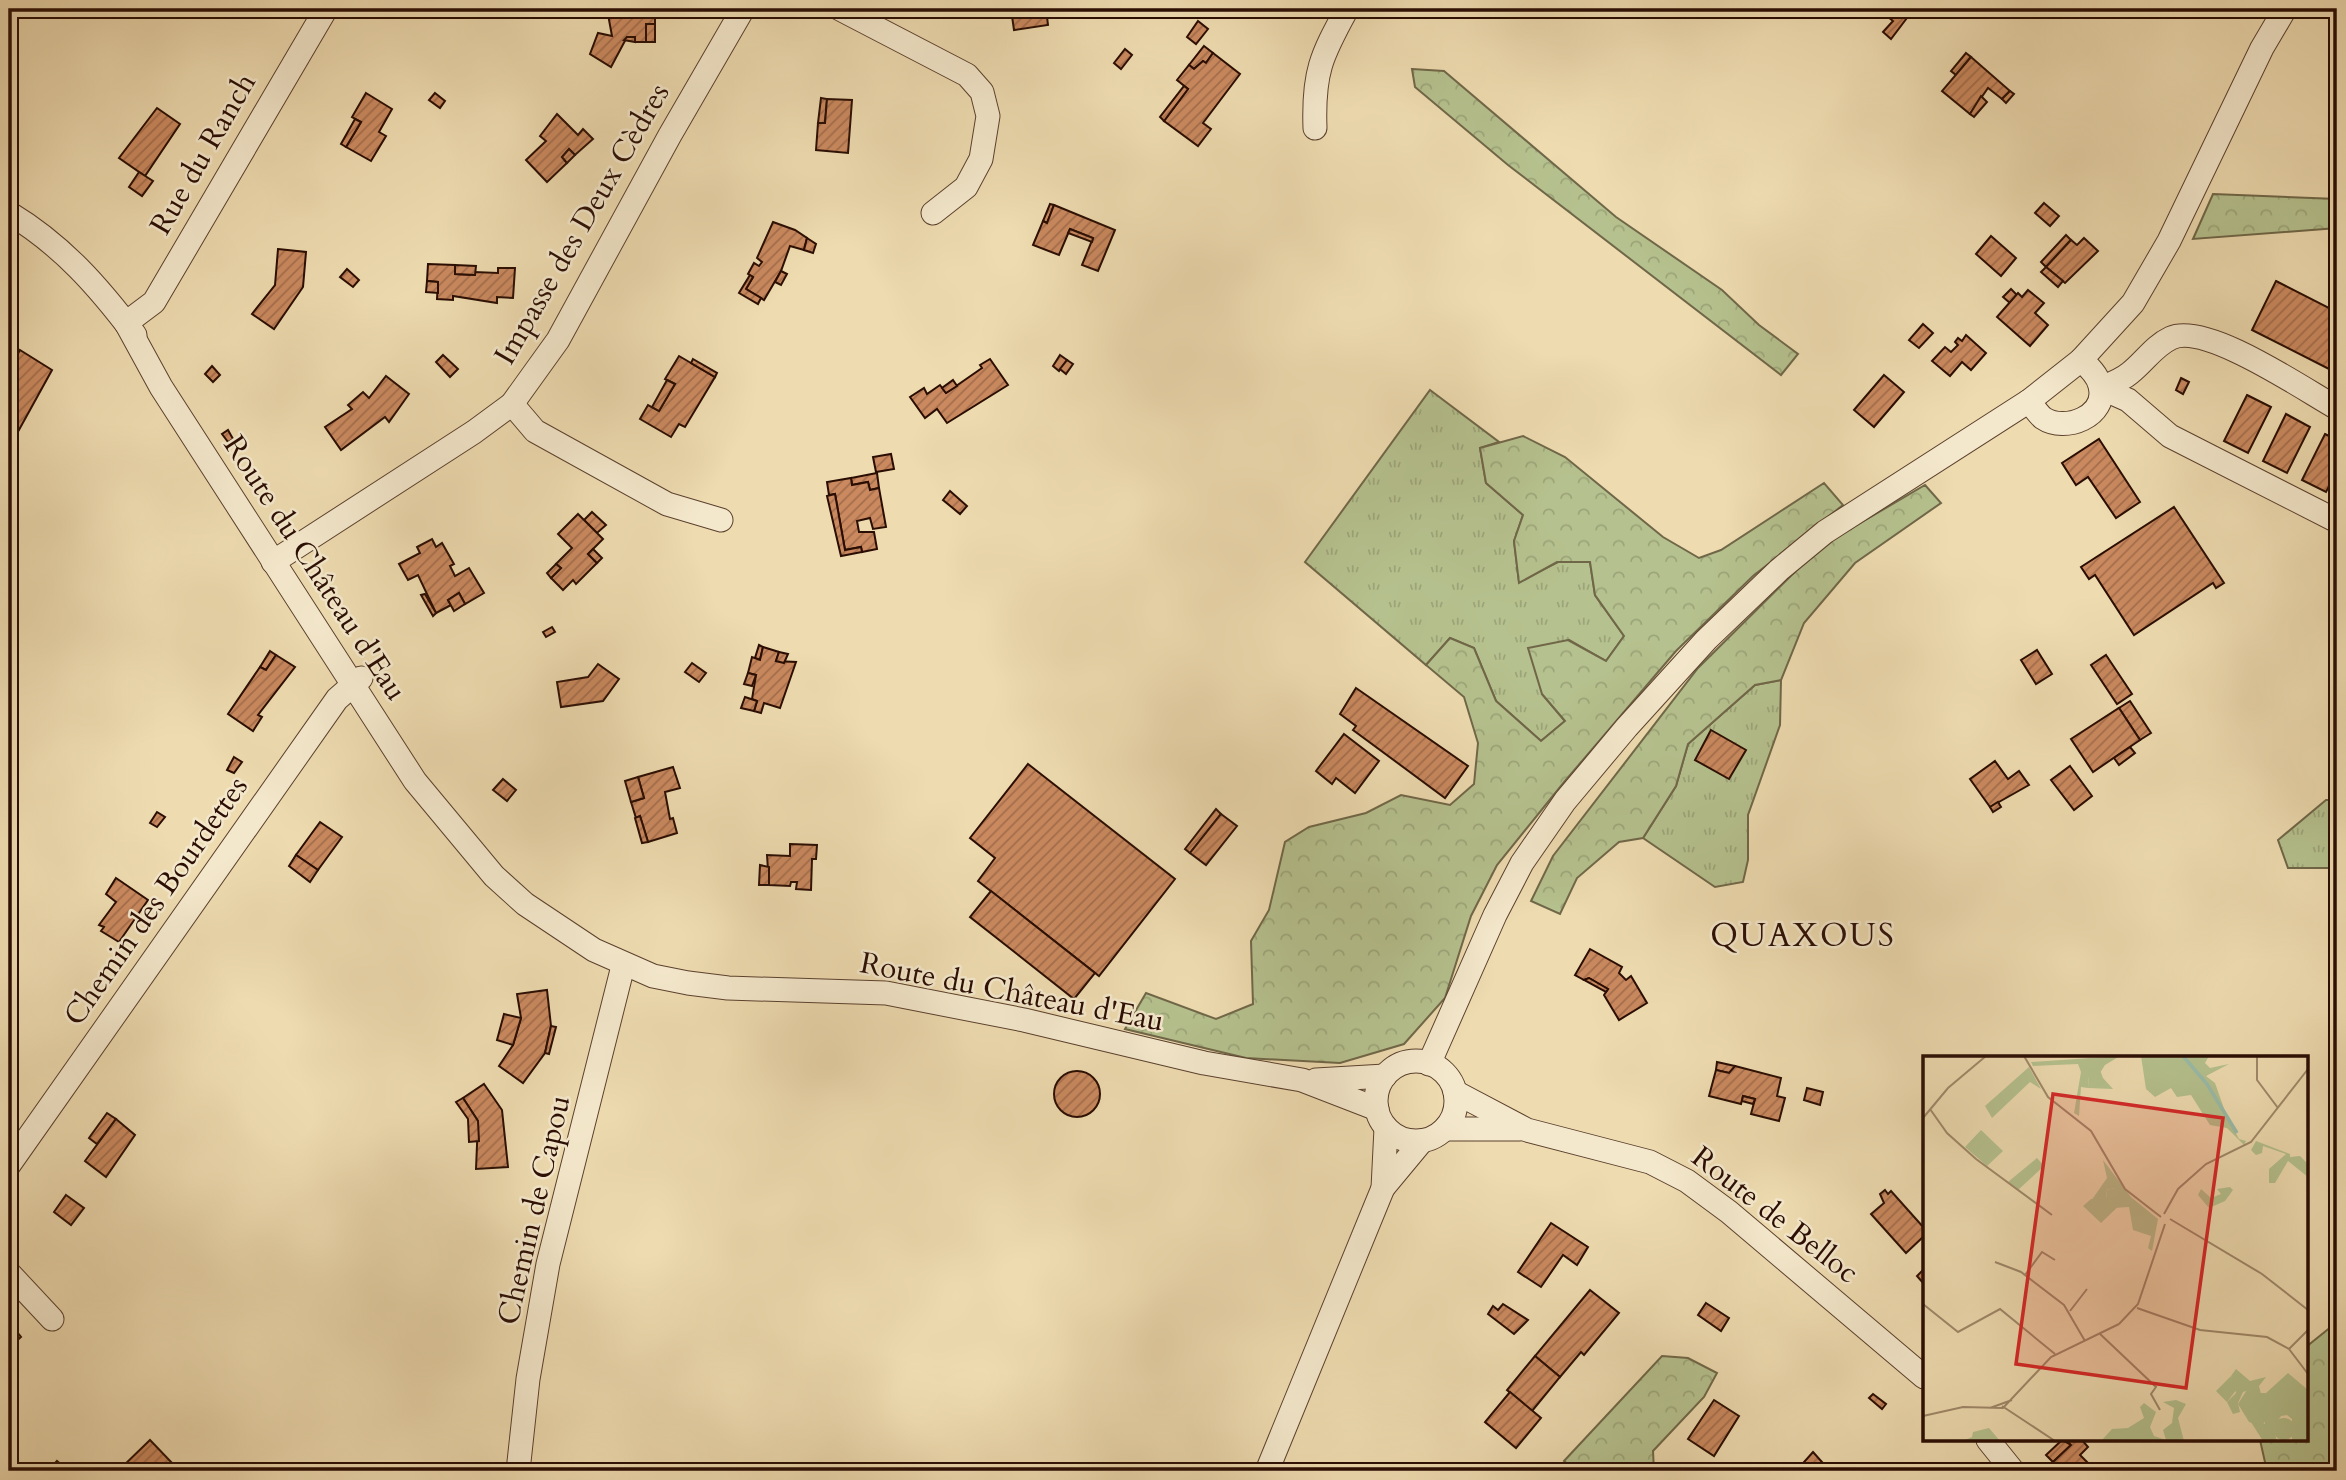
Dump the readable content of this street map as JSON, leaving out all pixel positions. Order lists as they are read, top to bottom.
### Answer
{
  "streets": {
    "street": [
      "Rue du Ranch",
      "Impasse des Deux Cèdres",
      "Route du Château d'Eau",
      "Chemin des Bourdettes",
      "Chemin de Capou",
      "Route de Belloc"
    ]
  },
  "crossings": [
    ["Rue du Ranch", "Route du Château d'Eau"],
    ["Impasse des Deux Cèdres", "Route du Château d'Eau"],
    ["Route du Château d'Eau", "Chemin des Bourdettes"],
    ["Route du Château d'Eau", "Chemin de Capou"],
    ["Route du Château d'Eau", "Route de Belloc"]
  ],
  "districts": ["QUAXOUS"]
}
